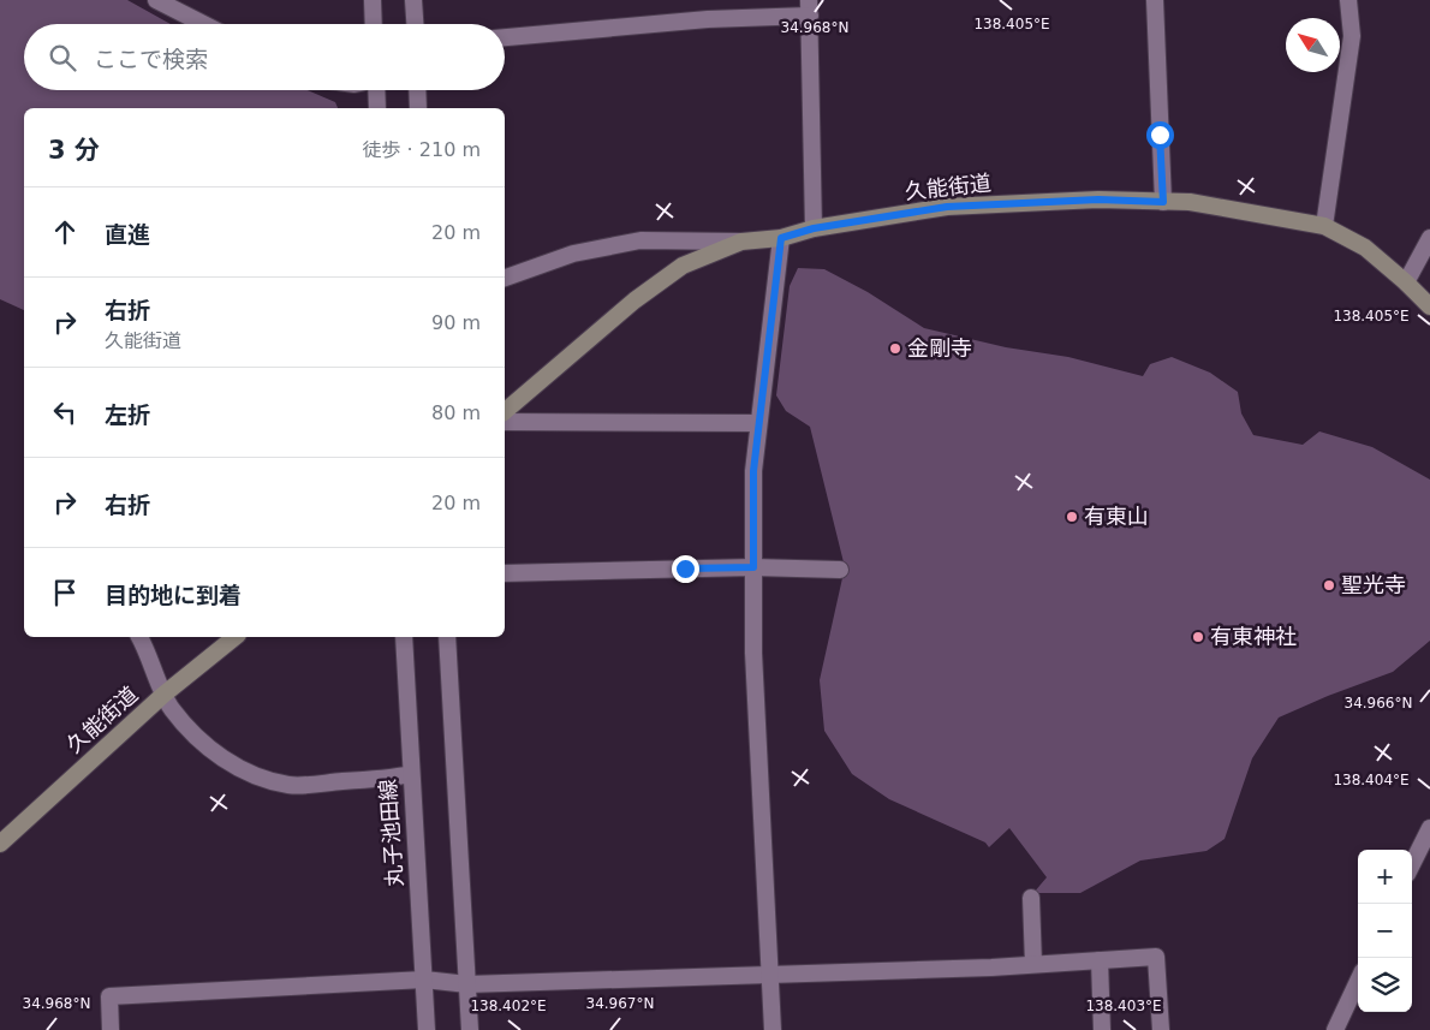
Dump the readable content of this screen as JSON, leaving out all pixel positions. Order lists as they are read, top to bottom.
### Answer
{
  "streets": {
    "main road": ["久能街道"],
    "street": ["丸子池田線"]
  },
  "places": [
    "金剛寺",
    "有東山",
    "聖光寺",
    "有東神社"
  ],
  "north": "top left",
  "page": {
    "search": "ここで検索",
    "heading": ["3 分", "徒歩 · 210 m"],
    "list": [
      ["直進", "20 m"],
      ["右折", "久能街道", "90 m"],
      ["左折", "80 m"],
      ["右折", "20 m"],
      "目的地に到着"
    ],
    "map_buttons": ["+", "−"]
  },
  "coordinates": [
    "138.405°E",
    "34.968°N",
    "34.966°N",
    "138.404°E",
    "34.967°N",
    "138.402°E",
    "138.403°E"
  ]
}
